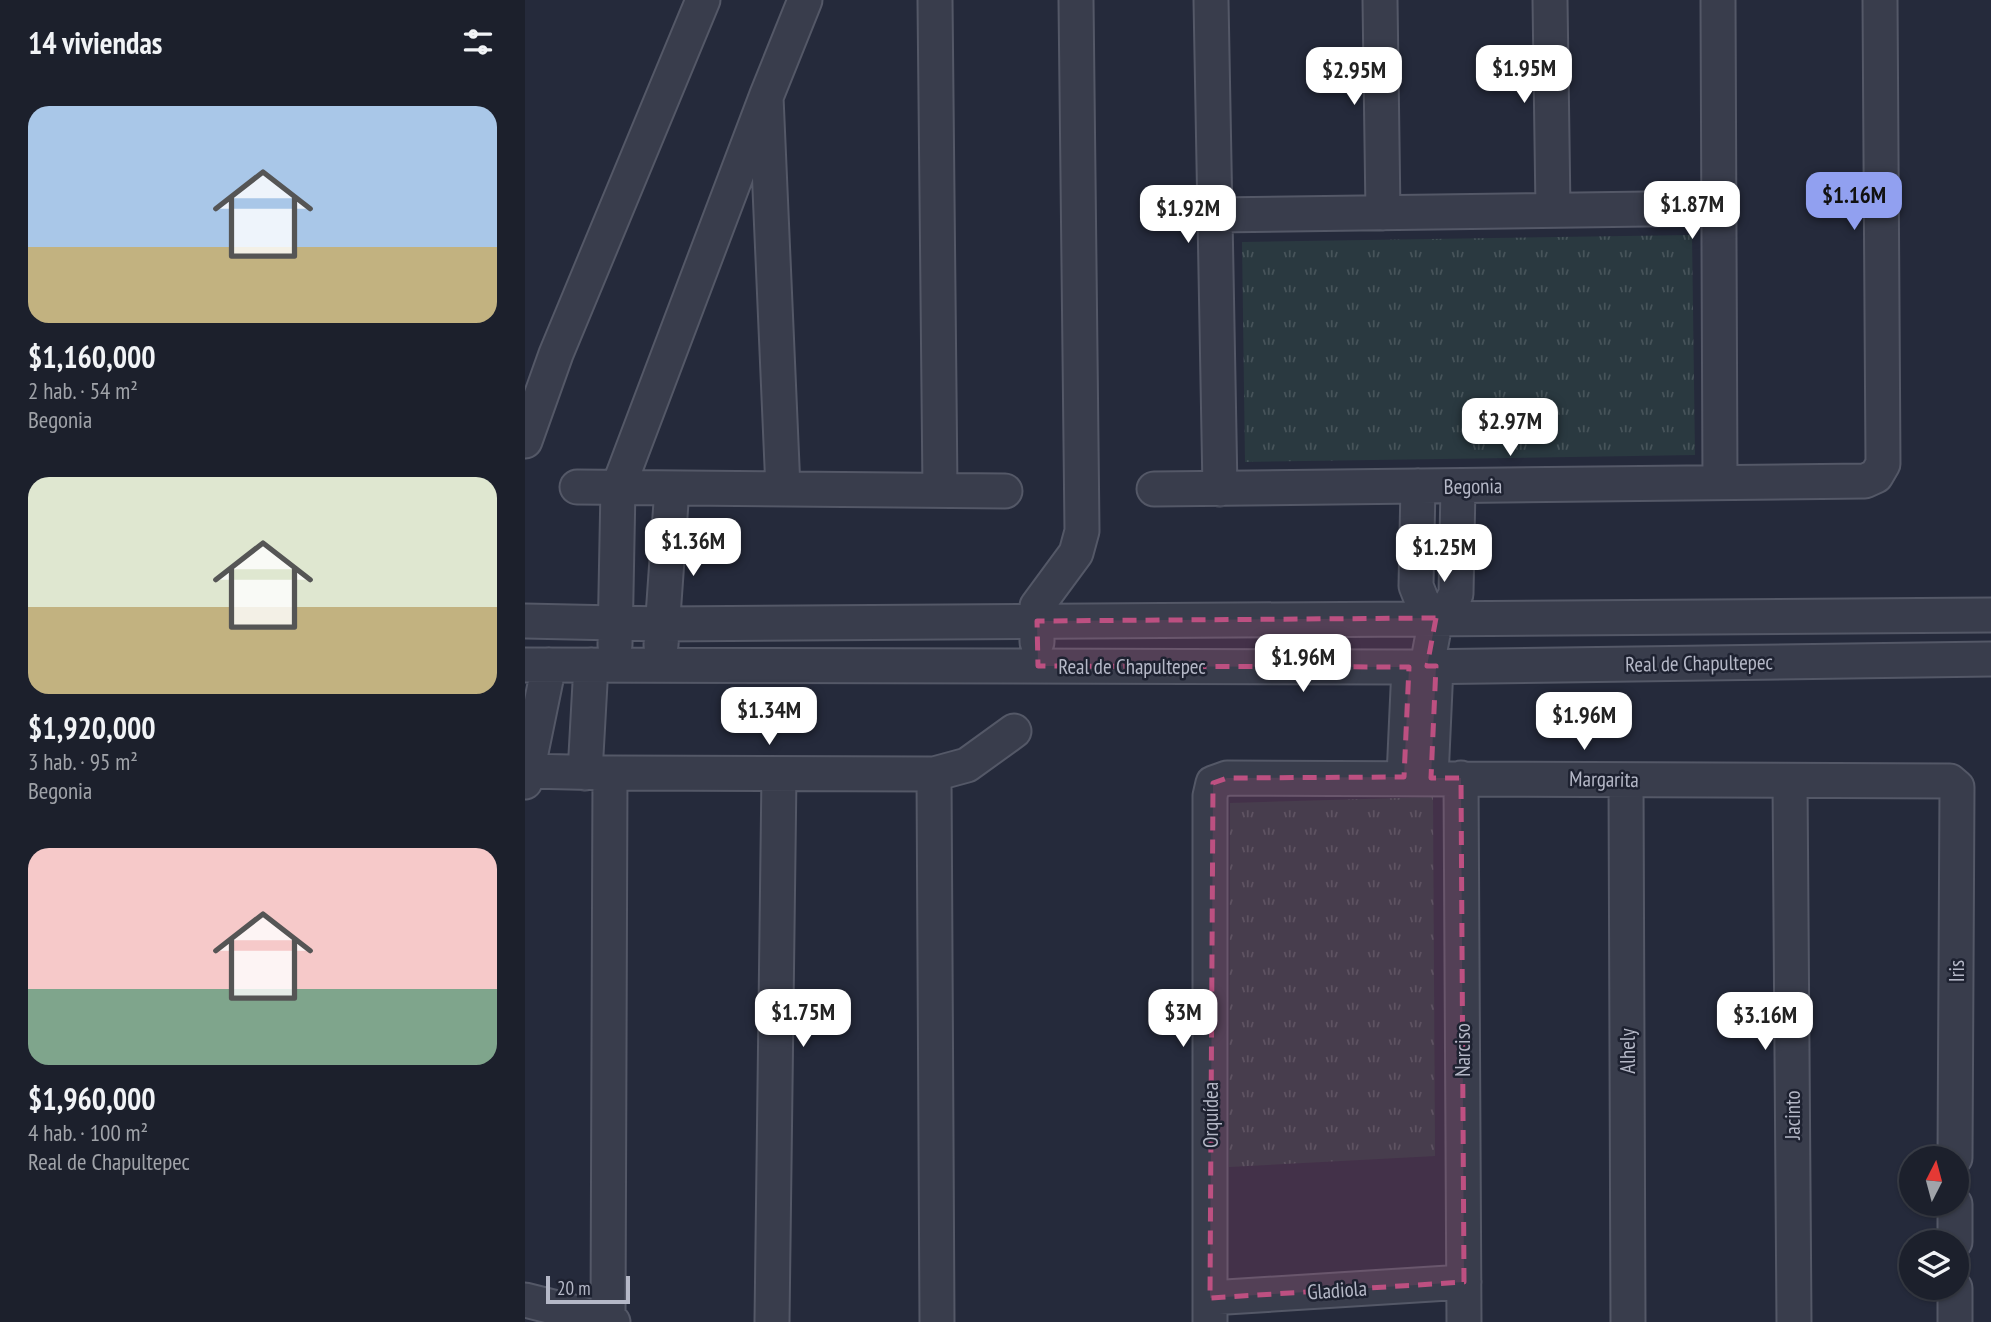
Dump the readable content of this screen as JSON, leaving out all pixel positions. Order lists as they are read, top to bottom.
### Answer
{
  "streets": {
    "street": [
      "Begonia",
      "Real de Chapultepec",
      "Margarita",
      "Iris",
      "Narciso",
      "Alhely",
      "Orquídea",
      "Jacinto",
      "Gladiola"
    ]
  },
  "crossings": [
    ["Real de Chapultepec", "Narciso"],
    ["Margarita", "Iris"],
    ["Margarita", "Narciso"],
    ["Margarita", "Alhely"],
    ["Margarita", "Orquídea"],
    ["Margarita", "Jacinto"],
    ["Narciso", "Gladiola"],
    ["Orquídea", "Gladiola"]
  ],
  "scale_bar": "20 m",
  "north": "top",
  "page": {
    "heading": "14 viviendas",
    "price": [
      "$1.95M",
      "$2.95M",
      "$1.16M",
      "$1.87M",
      "$1.92M",
      "$2.97M",
      "$1.36M",
      "$1.25M",
      "$1.96M",
      "$1.34M",
      "$1.96M",
      "$1.75M",
      "$3M",
      "$3.16M"
    ],
    "list": [
      {
        "name": "$1,160,000",
        "note": "2 hab. · 54 m² · Begonia"
      },
      {
        "name": "$1,920,000",
        "note": "3 hab. · 95 m² · Begonia"
      },
      {
        "name": "$1,960,000",
        "note": "4 hab. · 100 m² · Real de Chapultepec"
      }
    ],
    "scale": "20 m"
  }
}
